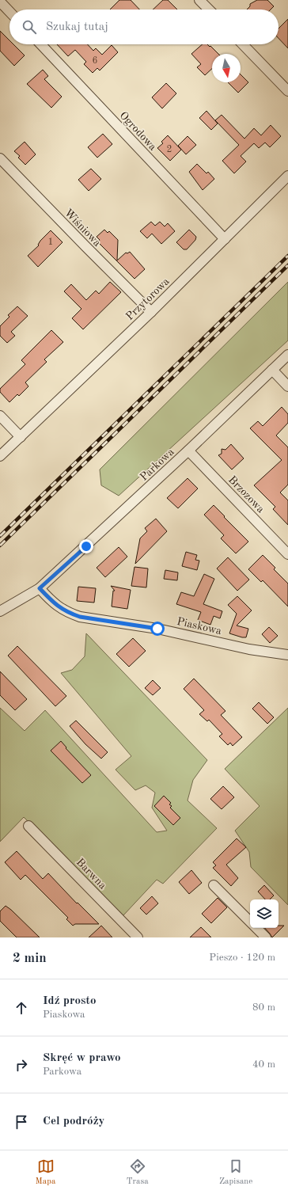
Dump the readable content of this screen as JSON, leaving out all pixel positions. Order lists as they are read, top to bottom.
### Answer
{
  "streets": {
    "street": [
      "Ogrodowa",
      "Wiśniowa",
      "Przytorowa",
      "Parkowa",
      "Brzozowa",
      "Piaskowa",
      "Barwna"
    ]
  },
  "crossings": [
    ["Ogrodowa", "Przytorowa"],
    ["Wiśniowa", "Przytorowa"],
    ["Parkowa", "Brzozowa"],
    ["Parkowa", "Piaskowa"]
  ],
  "house_numbers": ["6", "2", "1"],
  "north": "bottom",
  "page": {
    "search": "Szukaj tutaj",
    "heading": ["2 min", "Pieszo · 120 m"],
    "list": [
      ["Idź prosto", "Piaskowa", "80 m"],
      ["Skręć w prawo", "Parkowa", "40 m"],
      "Cel podróży"
    ],
    "nav": ["Mapa", "Trasa", "Zapisane"]
  }
}
